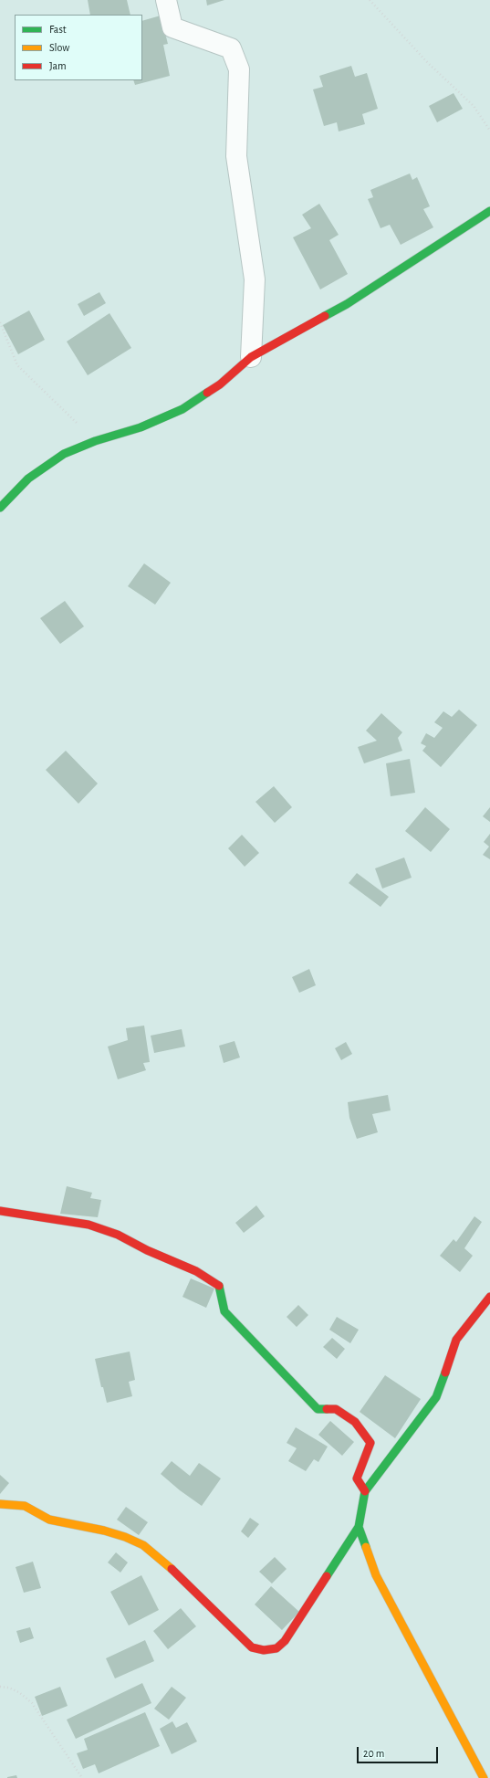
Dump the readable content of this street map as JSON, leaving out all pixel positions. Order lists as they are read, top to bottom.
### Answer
{
  "legend": ["Fast", "Slow", "Jam"],
  "scale_bar": "20 m"
}
